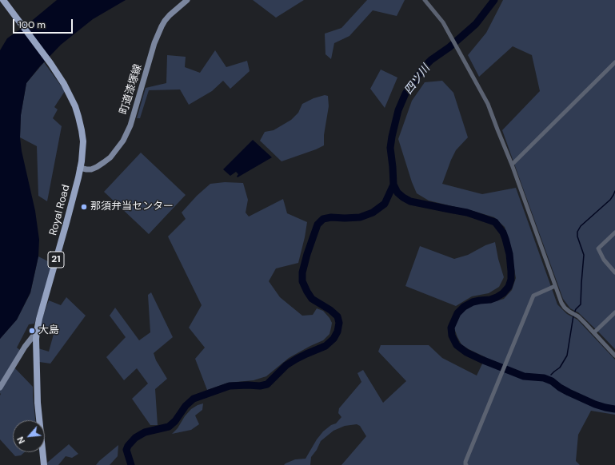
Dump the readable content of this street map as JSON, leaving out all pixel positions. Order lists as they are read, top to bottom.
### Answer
{
  "streets": {
    "main road": ["Royal Road", "21"],
    "street": ["町道漆塚線"]
  },
  "crossings": [
    ["町道漆塚線", "Royal Road"]
  ],
  "water": ["四ツ川"],
  "places": ["那須弁当センター", "大島"],
  "scale_bar": "100 m",
  "north": "bottom left"
}
